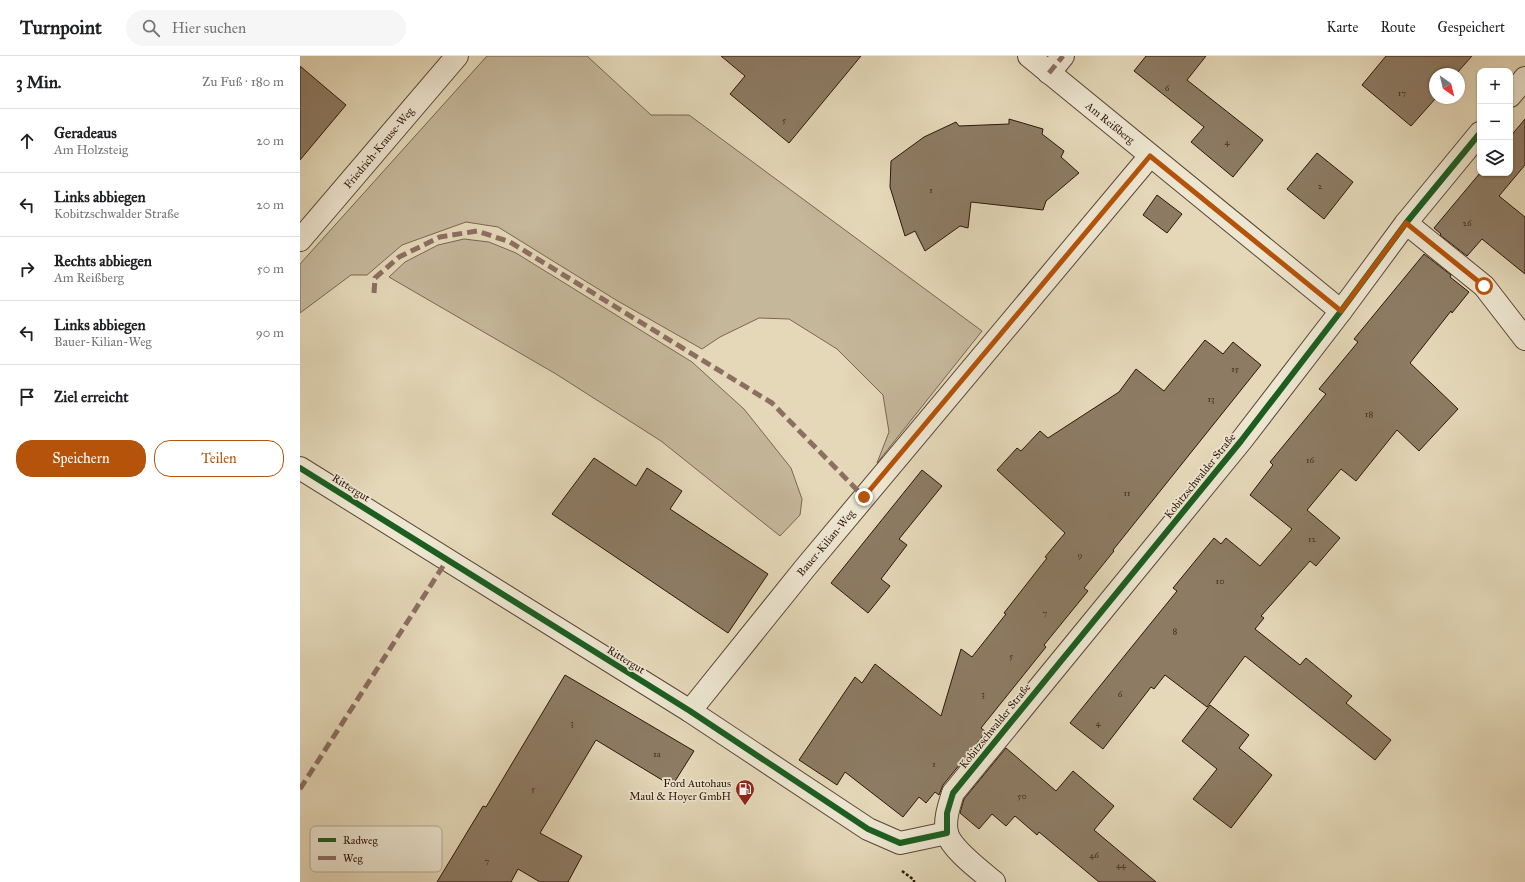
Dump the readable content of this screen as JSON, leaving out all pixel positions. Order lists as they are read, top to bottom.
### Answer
{
  "streets": {
    "street": [
      "Am Reißberg",
      "Friedrich-Krause-Weg",
      "Kobitzschwalder Straße",
      "Rittergut",
      "Bauer-Kilian-Weg"
    ]
  },
  "crossings": [
    ["Am Reißberg", "Kobitzschwalder Straße"],
    ["Am Reißberg", "Bauer-Kilian-Weg"],
    ["Kobitzschwalder Straße", "Rittergut"],
    ["Rittergut", "Bauer-Kilian-Weg"]
  ],
  "places": {
    "fuel station": ["Ford Autohaus Maul & Hoyer GmbH"]
  },
  "house_numbers": [
    "6",
    "17",
    "5",
    "4",
    "2",
    "1",
    "26",
    "15",
    "13",
    "18",
    "16",
    "11",
    "12",
    "9",
    "10",
    "7",
    "8",
    "5",
    "3",
    "6",
    "3",
    "4",
    "1a",
    "1",
    "5",
    "50",
    "46",
    "7",
    "44"
  ],
  "legend": ["Radweg", "Weg"],
  "north": "bottom right",
  "page": {
    "header": "Turnpoint",
    "search": "Hier suchen",
    "nav": ["Karte", "Route", "Gespeichert"],
    "heading": ["3 Min.", "Zu Fuß · 180 m"],
    "map_buttons": ["+", "−"],
    "list": [
      ["Geradeaus", "Am Holzsteig", "20 m"],
      ["Links abbiegen", "Kobitzschwalder Straße", "20 m"],
      ["Rechts abbiegen", "Am Reißberg", "50 m"],
      ["Links abbiegen", "Bauer-Kilian-Weg", "90 m"],
      "Ziel erreicht"
    ],
    "buttons": ["Speichern", "Teilen"]
  }
}
